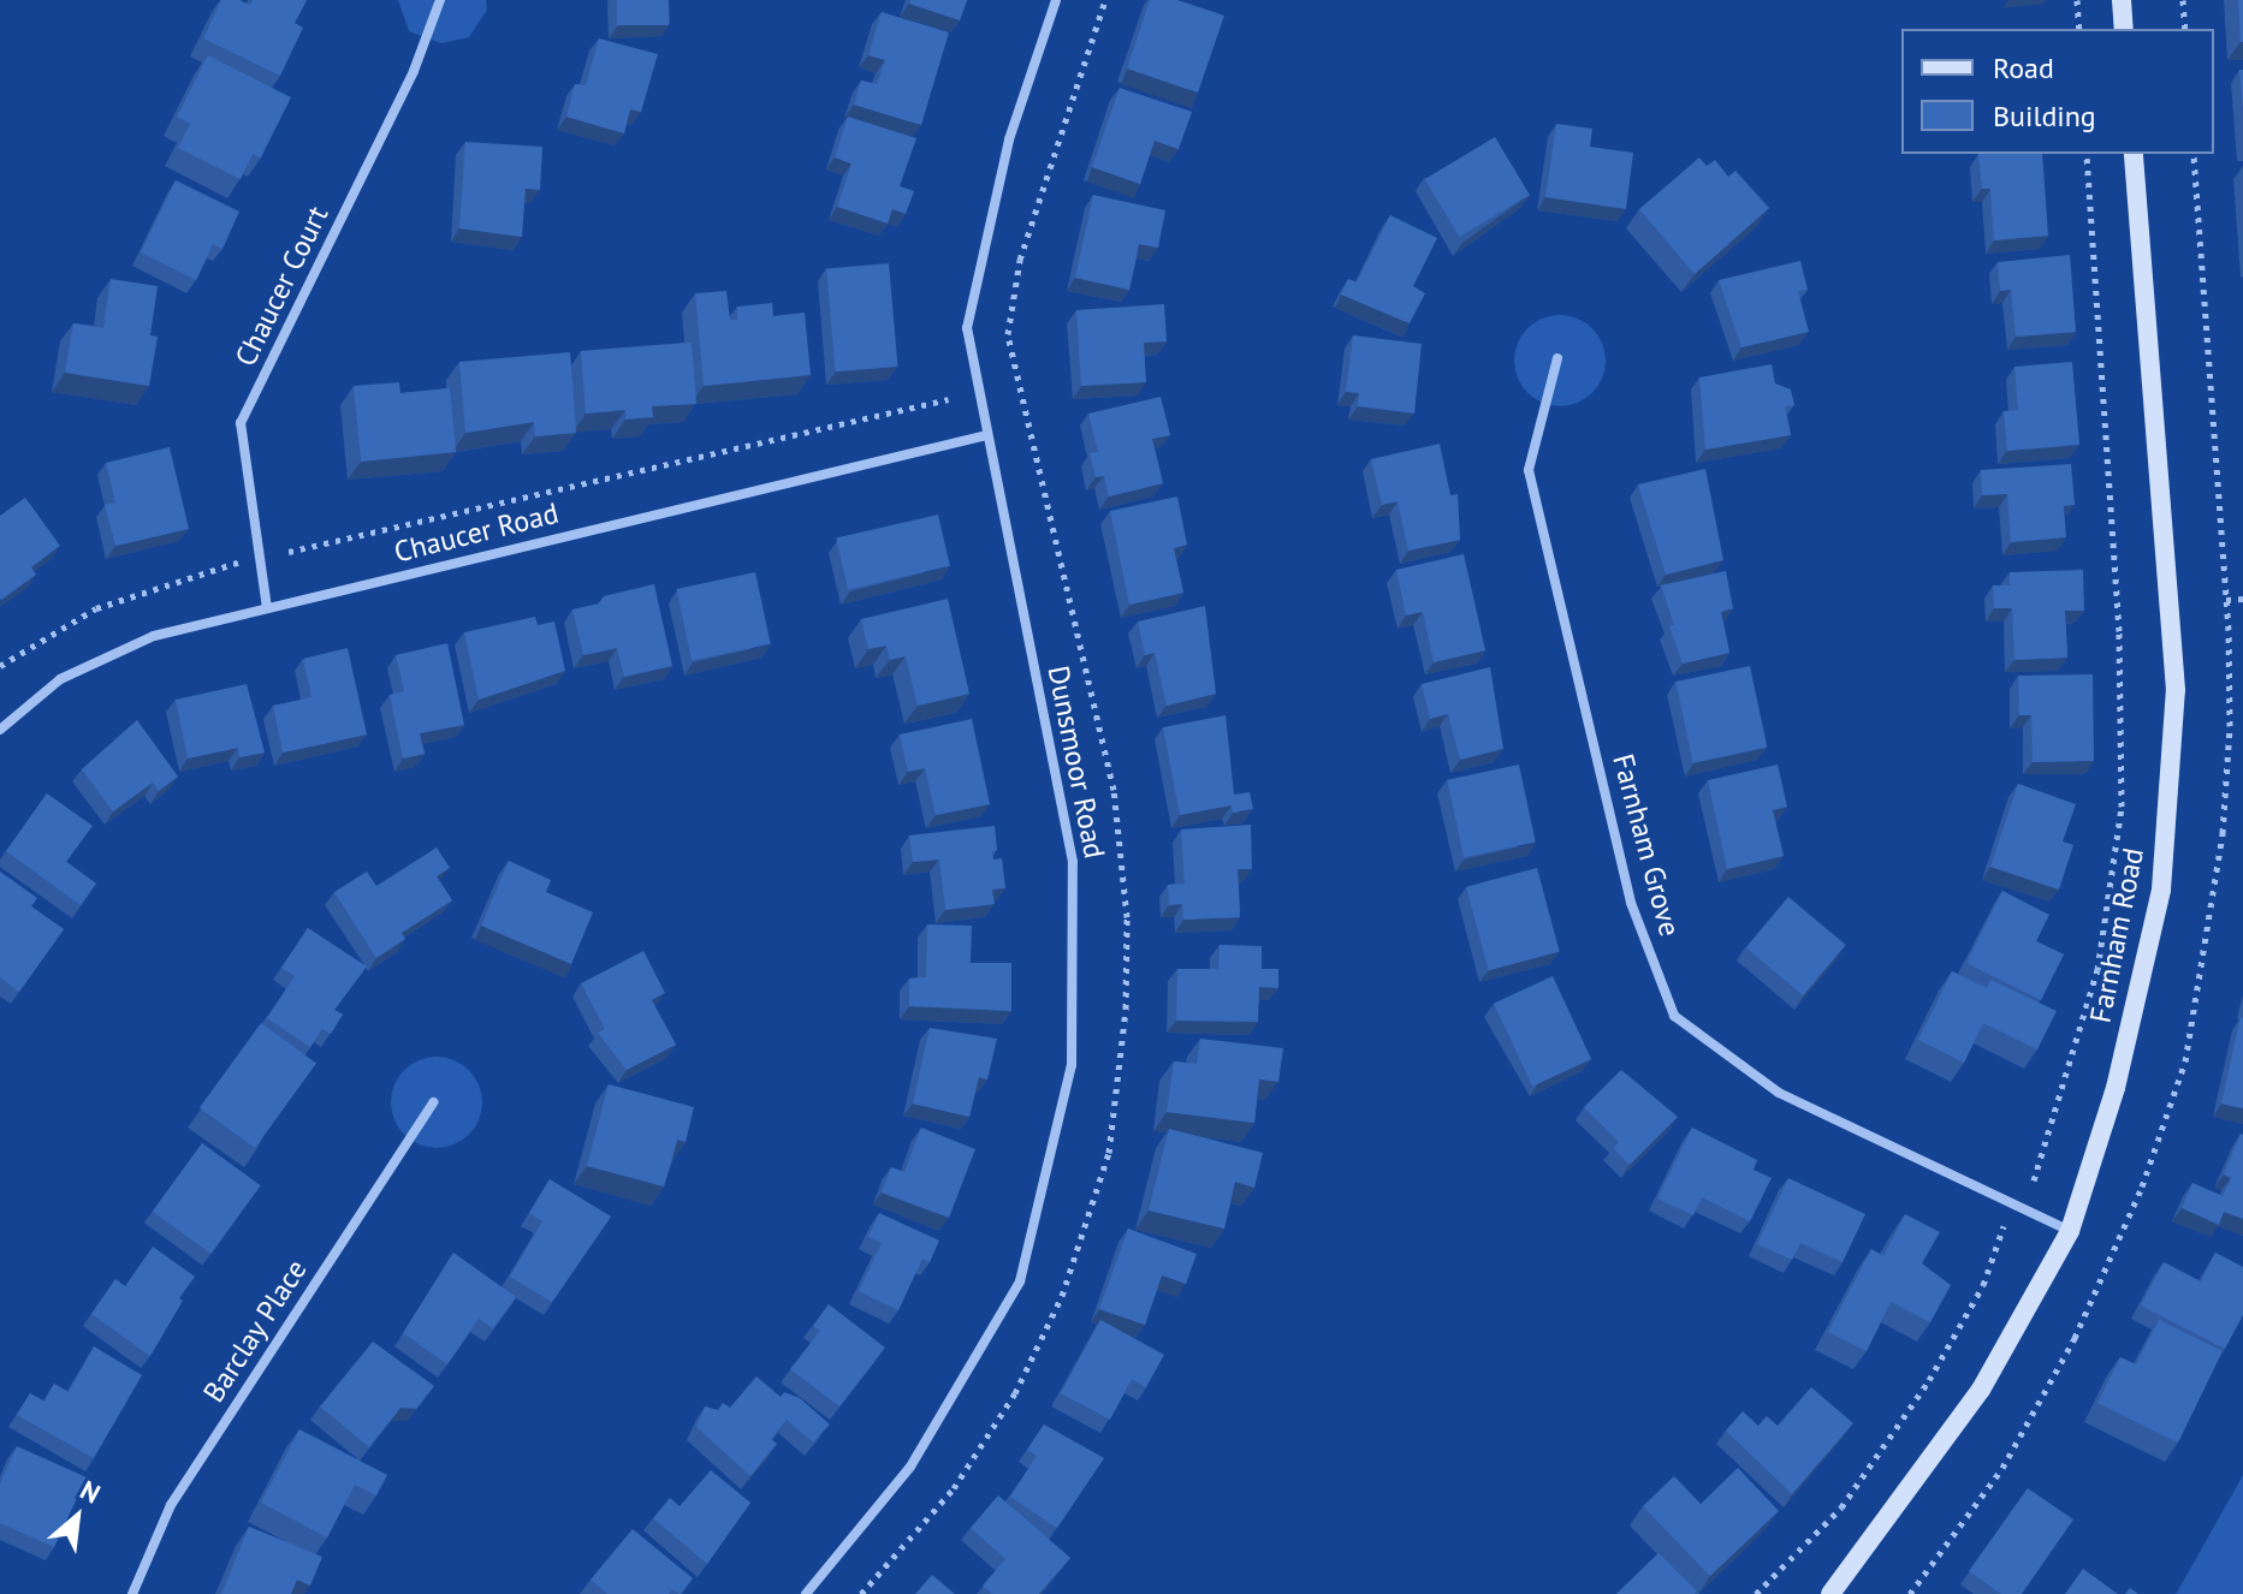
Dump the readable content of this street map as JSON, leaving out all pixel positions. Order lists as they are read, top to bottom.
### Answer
{
  "streets": {
    "street": [
      "Chaucer Court",
      "Chaucer Road",
      "Dunsmoor Road",
      "Farnham Grove",
      "Farnham Road",
      "Barclay Place"
    ]
  },
  "crossings": [
    ["Chaucer Court", "Chaucer Road"],
    ["Chaucer Road", "Dunsmoor Road"],
    ["Farnham Grove", "Farnham Road"]
  ],
  "legend": ["Road", "Building"],
  "north": "top right"
}
